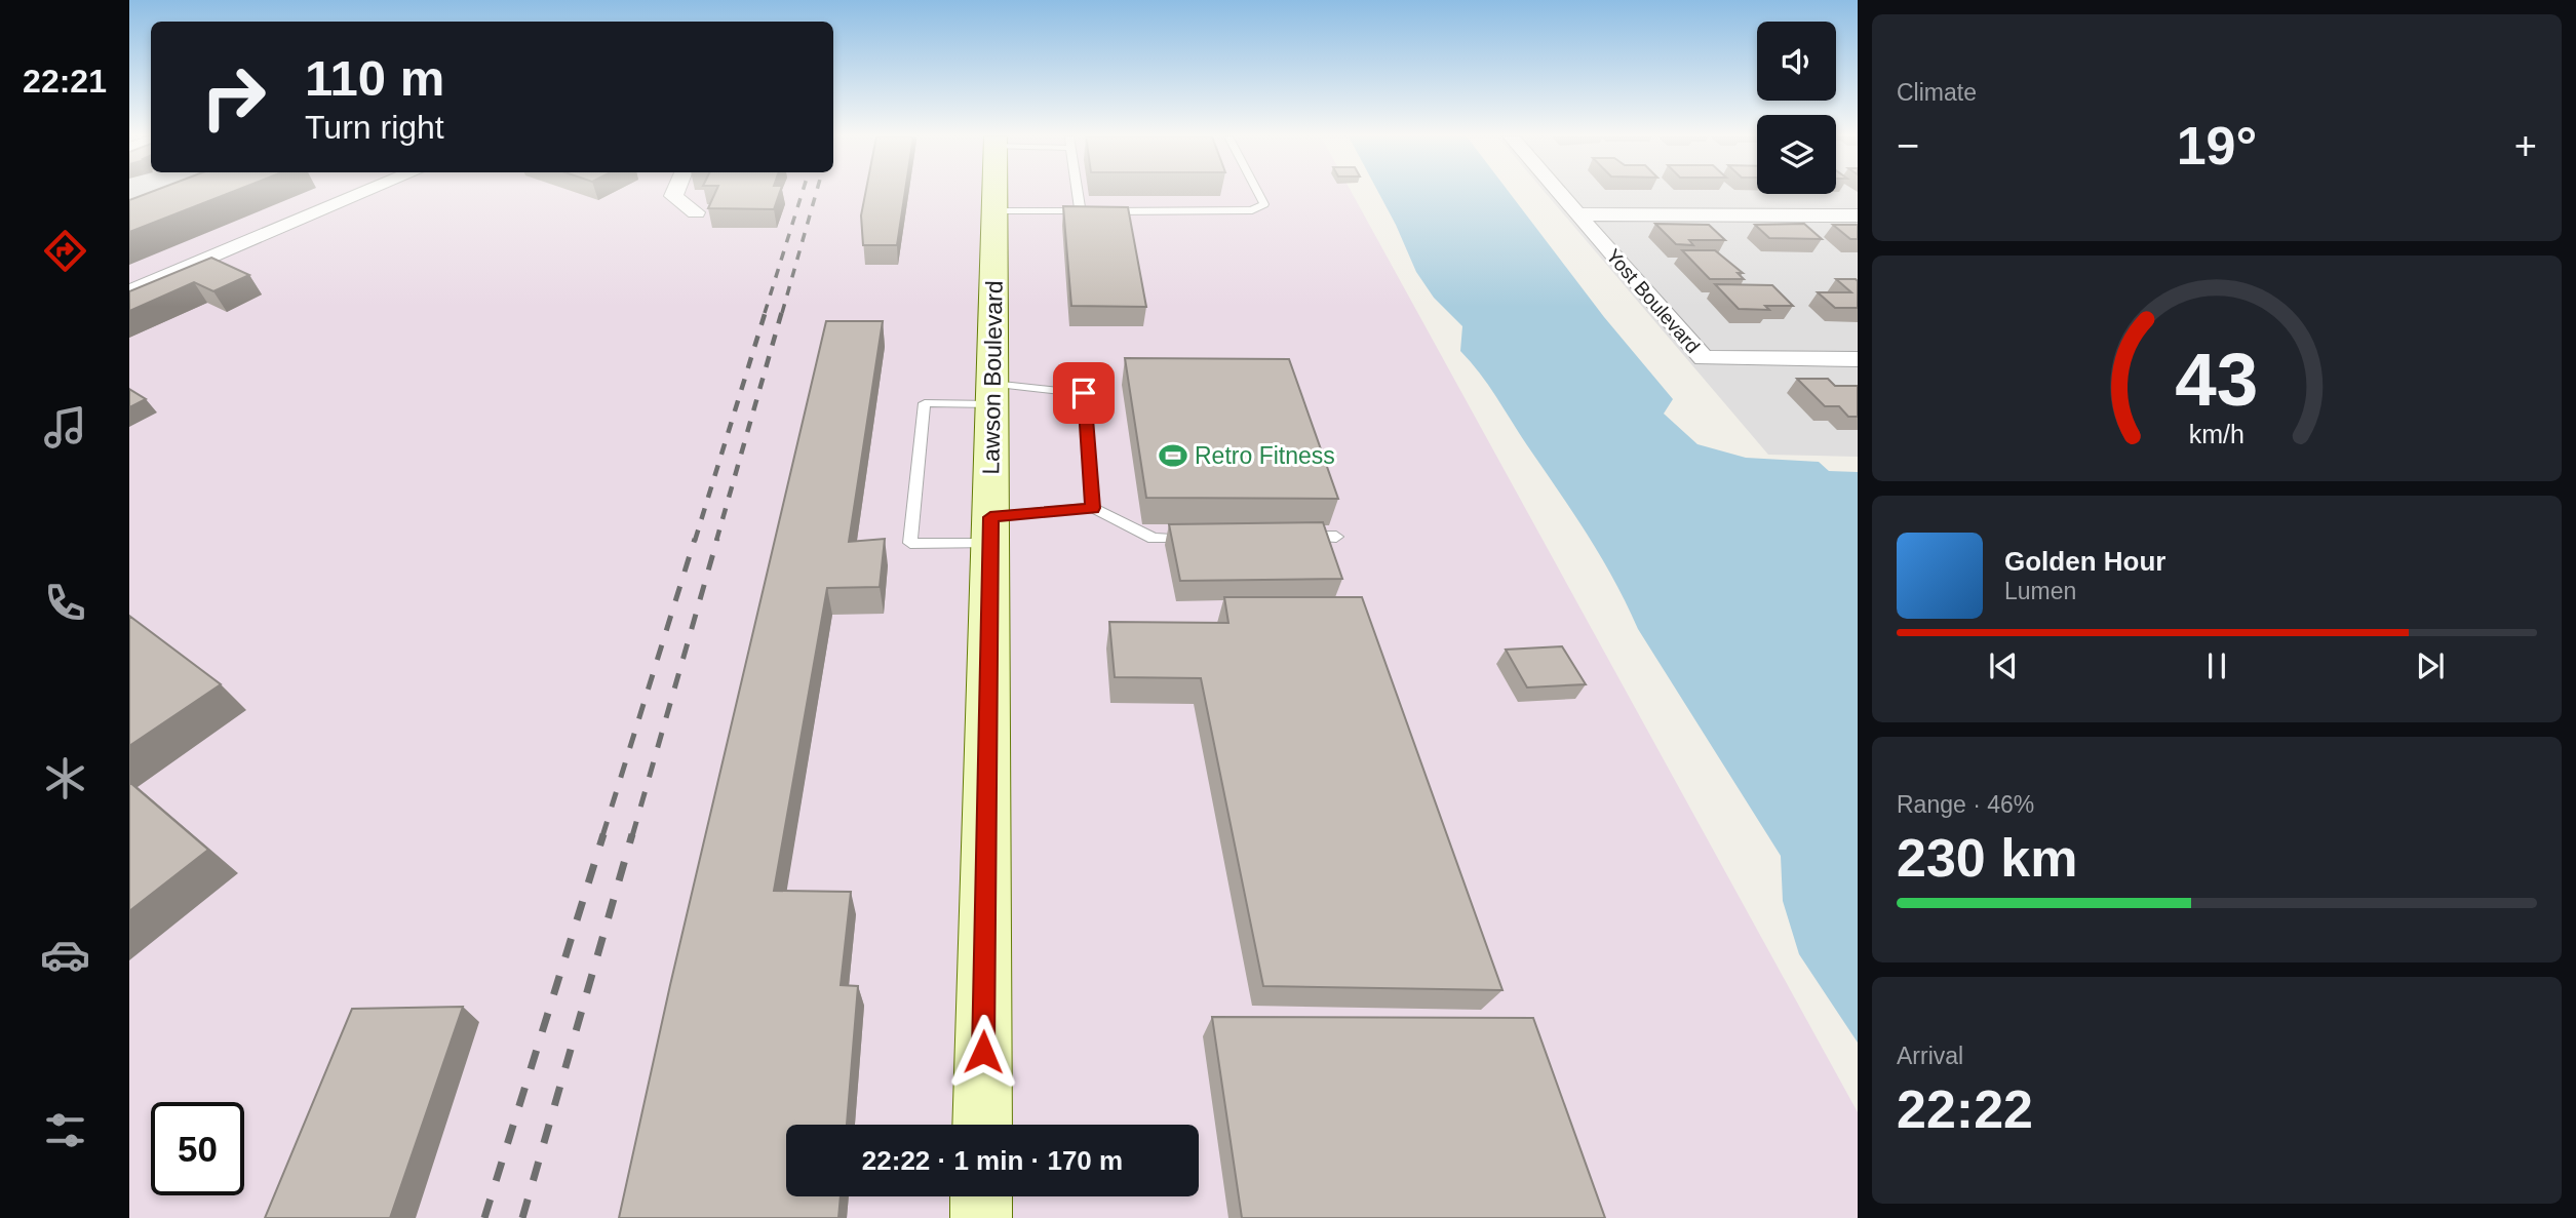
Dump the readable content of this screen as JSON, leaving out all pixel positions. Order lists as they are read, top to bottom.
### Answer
{
  "streets": {
    "main road": ["Lawson Boulevard"],
    "street": ["Yost Boulevard"]
  },
  "places": {
    "sports": ["Retro Fitness"]
  },
  "page": {
    "tabs": "22:21",
    "tile": [
      "Climate",
      ["Range · 46%", "230 km"],
      ["Arrival", "22:22"]
    ],
    "turn": ["110 m", "Turn right"],
    "heat": ["−", "19°", "+"],
    "song": ["Golden Hour", "Lumen"],
    "limit": "50",
    "trip": "22:22 · 1 min · 170 m",
    "gauge": ["43", "km/h"]
  }
}
